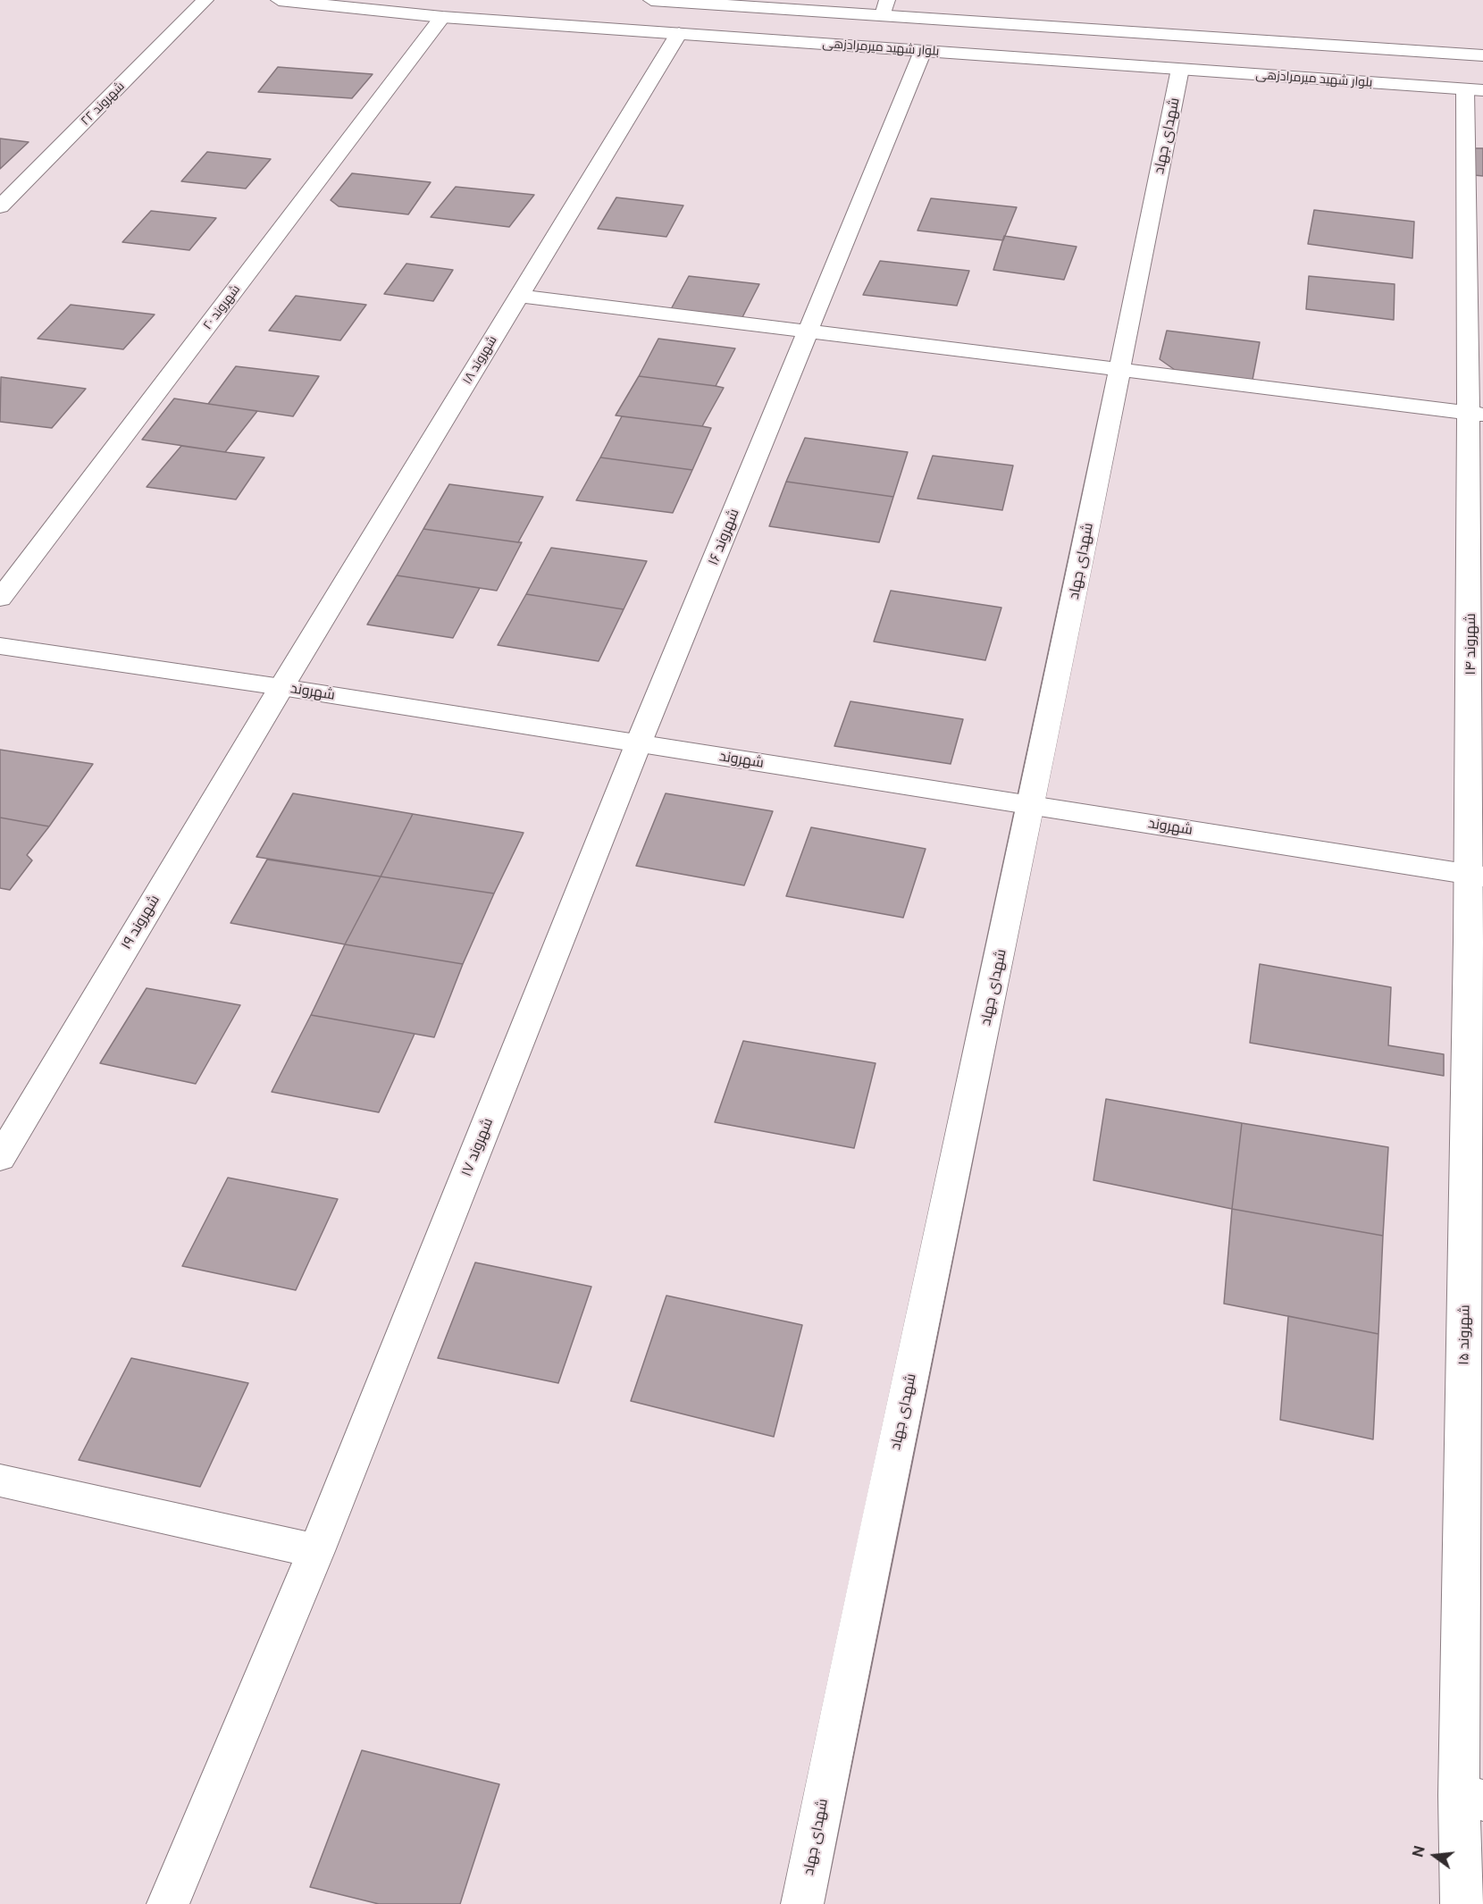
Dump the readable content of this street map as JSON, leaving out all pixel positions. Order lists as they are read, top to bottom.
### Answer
{
  "streets": {
    "street": [
      "بلوار شهید میرمرادزهی",
      "شهروند ۲۲",
      "شهدای جهاد",
      "شهروند ۲۰",
      "شهروند ۱۸",
      "شهروند ۱۶",
      "شهروند ۱۴",
      "شهروند",
      "شهروند ۱۹",
      "شهروند ۱۷",
      "شهروند ۱۵"
    ]
  },
  "crossings": [
    ["بلوار شهید میرمرادزهی", "شهدای جهاد"],
    ["بلوار شهید میرمرادزهی", "شهروند ۲۰"],
    ["بلوار شهید میرمرادزهی", "شهروند ۱۸"],
    ["بلوار شهید میرمرادزهی", "شهروند ۱۶"],
    ["بلوار شهید میرمرادزهی", "شهروند ۱۴"],
    ["شهدای جهاد", "شهروند"],
    ["شهروند ۱۸", "شهروند"],
    ["شهروند ۱۸", "شهروند ۱۹"],
    ["شهروند ۱۶", "شهروند"],
    ["شهروند ۱۶", "شهروند ۱۷"],
    ["شهروند ۱۴", "شهروند"],
    ["شهروند ۱۴", "شهروند ۱۵"],
    ["شهروند", "شهروند ۱۹"],
    ["شهروند", "شهروند ۱۷"],
    ["شهروند", "شهروند ۱۵"]
  ],
  "north": "left"
}
